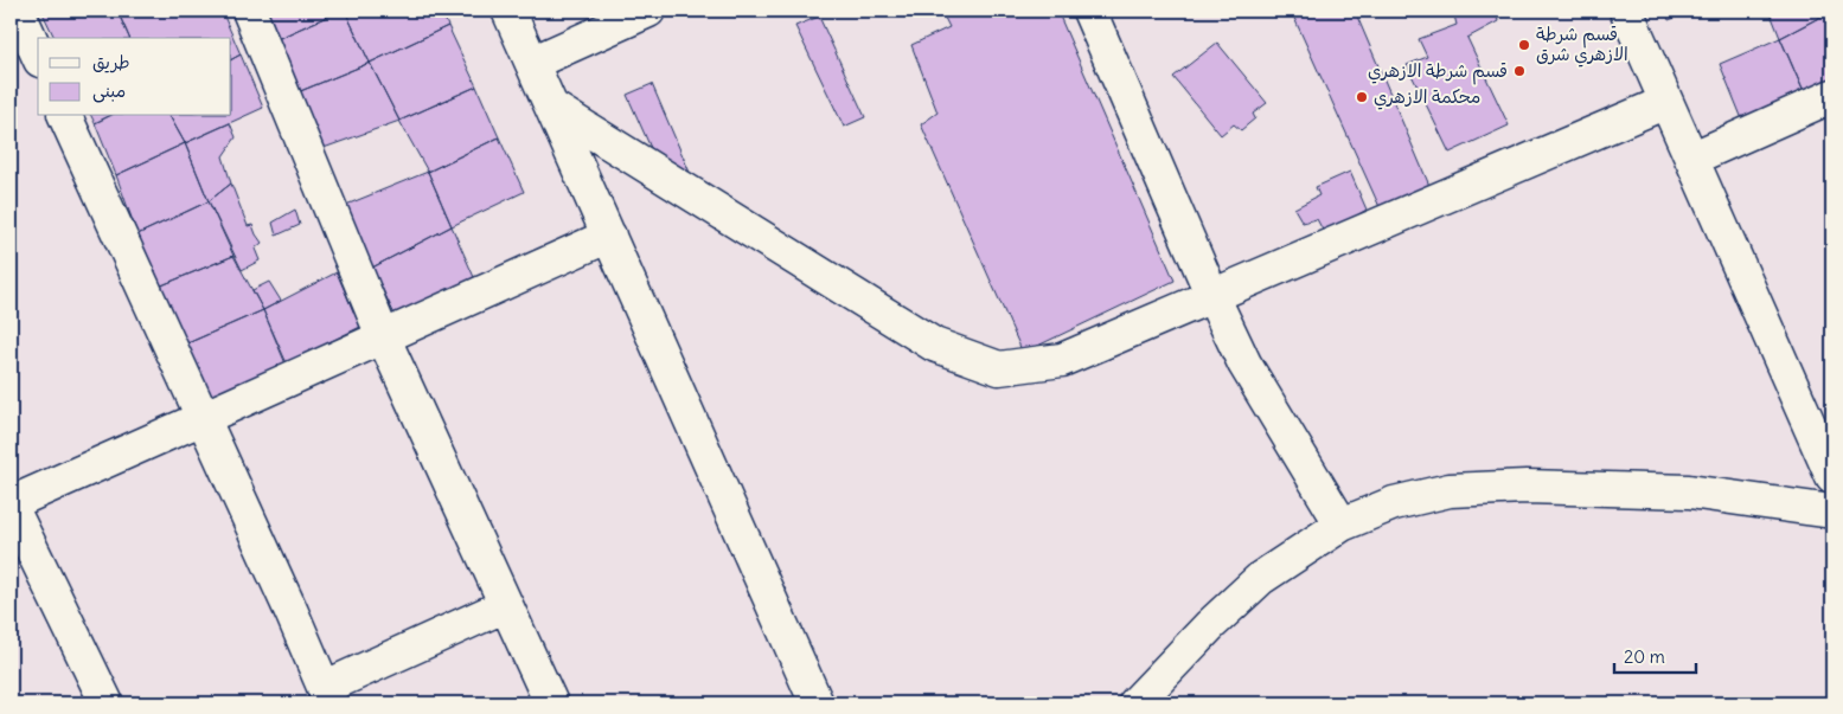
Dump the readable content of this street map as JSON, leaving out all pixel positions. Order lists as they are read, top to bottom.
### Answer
{
  "places": ["قسم شرطة الازهري شرق", "قسم شرطة الازهري", "محكمة الازهري"],
  "legend": ["طريق", "مبنى"],
  "scale_bar": "20 m"
}
